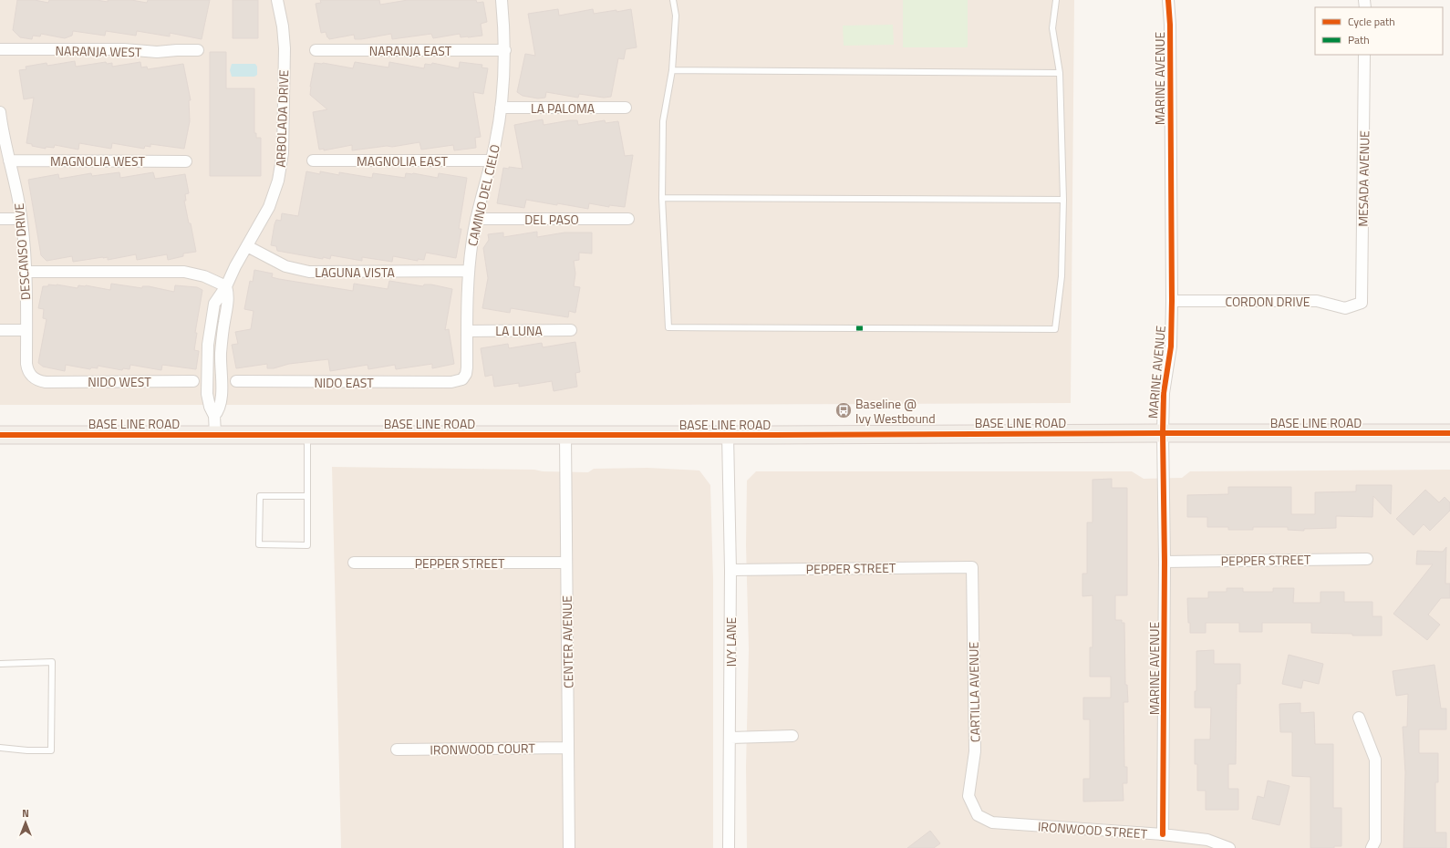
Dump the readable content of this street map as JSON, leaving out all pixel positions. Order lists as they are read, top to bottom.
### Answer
{
  "streets": {
    "main road": ["BASE LINE ROAD"],
    "street": [
      "NARANJA EAST",
      "NARANJA WEST",
      "MARINE AVENUE",
      "LA PALOMA",
      "ARBOLADA DRIVE",
      "MAGNOLIA WEST",
      "MAGNOLIA EAST",
      "MESADA AVENUE",
      "CAMINO DEL CIELO",
      "DEL PASO",
      "DESCANSO DRIVE",
      "LAGUNA VISTA",
      "CORDON DRIVE",
      "LA LUNA",
      "NIDO WEST",
      "NIDO EAST",
      "PEPPER STREET",
      "CENTER AVENUE",
      "IVY LANE",
      "CARTILLA AVENUE",
      "IRONWOOD COURT",
      "IRONWOOD STREET"
    ]
  },
  "crossings": [
    ["NARANJA EAST", "CAMINO DEL CIELO"],
    ["MARINE AVENUE", "CORDON DRIVE"],
    ["MARINE AVENUE", "BASE LINE ROAD"],
    ["MARINE AVENUE", "PEPPER STREET"],
    ["MARINE AVENUE", "IRONWOOD STREET"],
    ["LA PALOMA", "CAMINO DEL CIELO"],
    ["ARBOLADA DRIVE", "LAGUNA VISTA"],
    ["MAGNOLIA WEST", "DESCANSO DRIVE"],
    ["MAGNOLIA EAST", "CAMINO DEL CIELO"],
    ["MESADA AVENUE", "CORDON DRIVE"],
    ["CAMINO DEL CIELO", "DEL PASO"],
    ["CAMINO DEL CIELO", "LAGUNA VISTA"],
    ["CAMINO DEL CIELO", "LA LUNA"],
    ["CAMINO DEL CIELO", "NIDO EAST"],
    ["DESCANSO DRIVE", "NIDO WEST"],
    ["BASE LINE ROAD", "CENTER AVENUE"],
    ["BASE LINE ROAD", "IVY LANE"],
    ["PEPPER STREET", "CENTER AVENUE"],
    ["PEPPER STREET", "IVY LANE"],
    ["PEPPER STREET", "CARTILLA AVENUE"],
    ["CENTER AVENUE", "IRONWOOD COURT"],
    ["CARTILLA AVENUE", "IRONWOOD STREET"]
  ],
  "places": {
    "bus stop": ["Baseline @ Ivy Westbound"]
  },
  "legend": ["Cycle path", "Path"],
  "north": "top"
}
